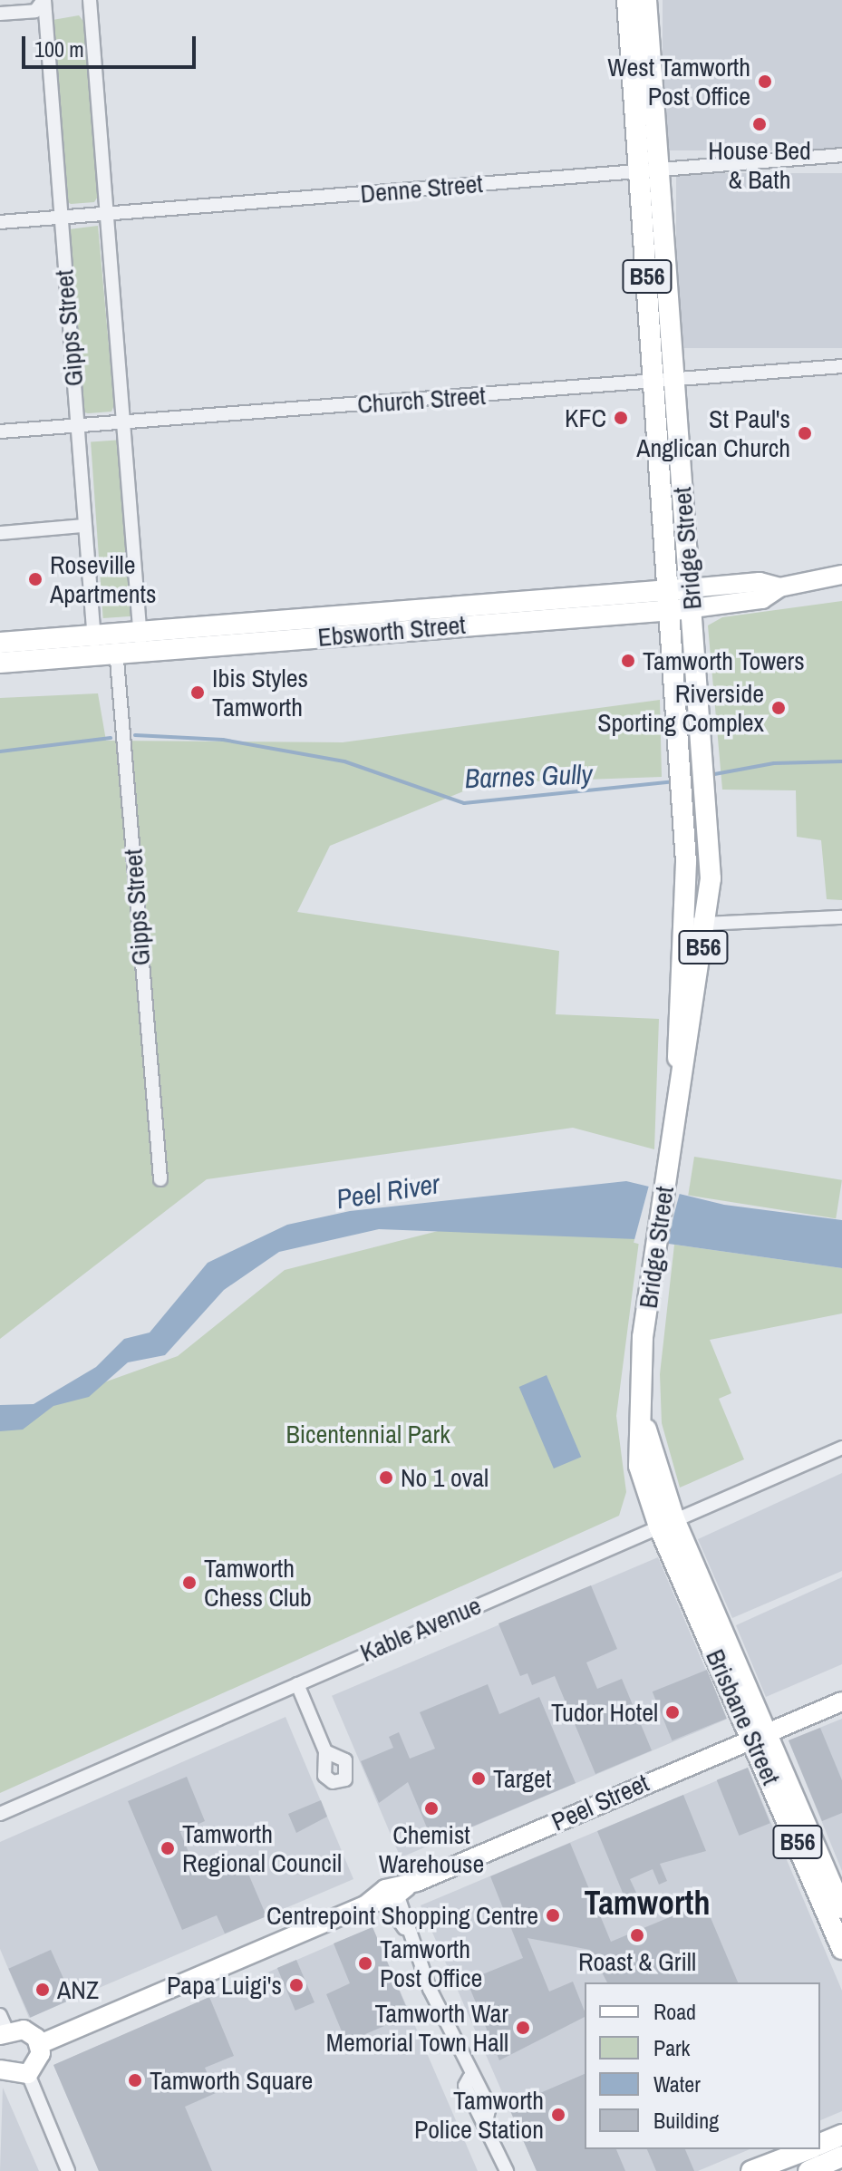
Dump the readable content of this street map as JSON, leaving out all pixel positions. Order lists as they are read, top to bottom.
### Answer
{
  "streets": {
    "main road": [
      "B56",
      "Bridge Street",
      "Ebsworth Street",
      "Brisbane Street",
      "Peel Street"
    ],
    "street": [
      "Denne Street",
      "Gipps Street",
      "Church Street",
      "Kable Avenue"
    ]
  },
  "crossings": [
    ["Denne Street", "Gipps Street"],
    ["Denne Street", "Bridge Street"],
    ["Gipps Street", "Church Street"],
    ["Gipps Street", "Ebsworth Street"],
    ["Church Street", "Bridge Street"],
    ["Bridge Street", "Ebsworth Street"],
    ["Bridge Street", "Kable Avenue"],
    ["Bridge Street", "Brisbane Street"],
    ["Kable Avenue", "Brisbane Street"],
    ["Brisbane Street", "Peel Street"]
  ],
  "districts": ["Tamworth"],
  "water": ["Barnes Gully", "Peel River"],
  "parks": ["Bicentennial Park"],
  "places": [
    "West Tamworth Post Office",
    "House Bed & Bath",
    "KFC",
    "St Paul's Anglican Church",
    "Roseville Apartments",
    "Tamworth Towers",
    "Ibis Styles Tamworth",
    "Riverside Sporting Complex",
    "No 1 oval",
    "Tamworth Chess Club",
    "Tudor Hotel",
    "Target",
    "Chemist Warehouse",
    "Tamworth Regional Council",
    "Centrepoint Shopping Centre",
    "Roast & Grill",
    "Tamworth Post Office",
    "Papa Luigi's",
    "ANZ",
    "Tamworth War Memorial Town Hall",
    "Tamworth Square",
    "Tamworth Police Station"
  ],
  "legend": [
    "Road",
    "Park",
    "Water",
    "Building"
  ],
  "scale_bar": "100 m"
}
